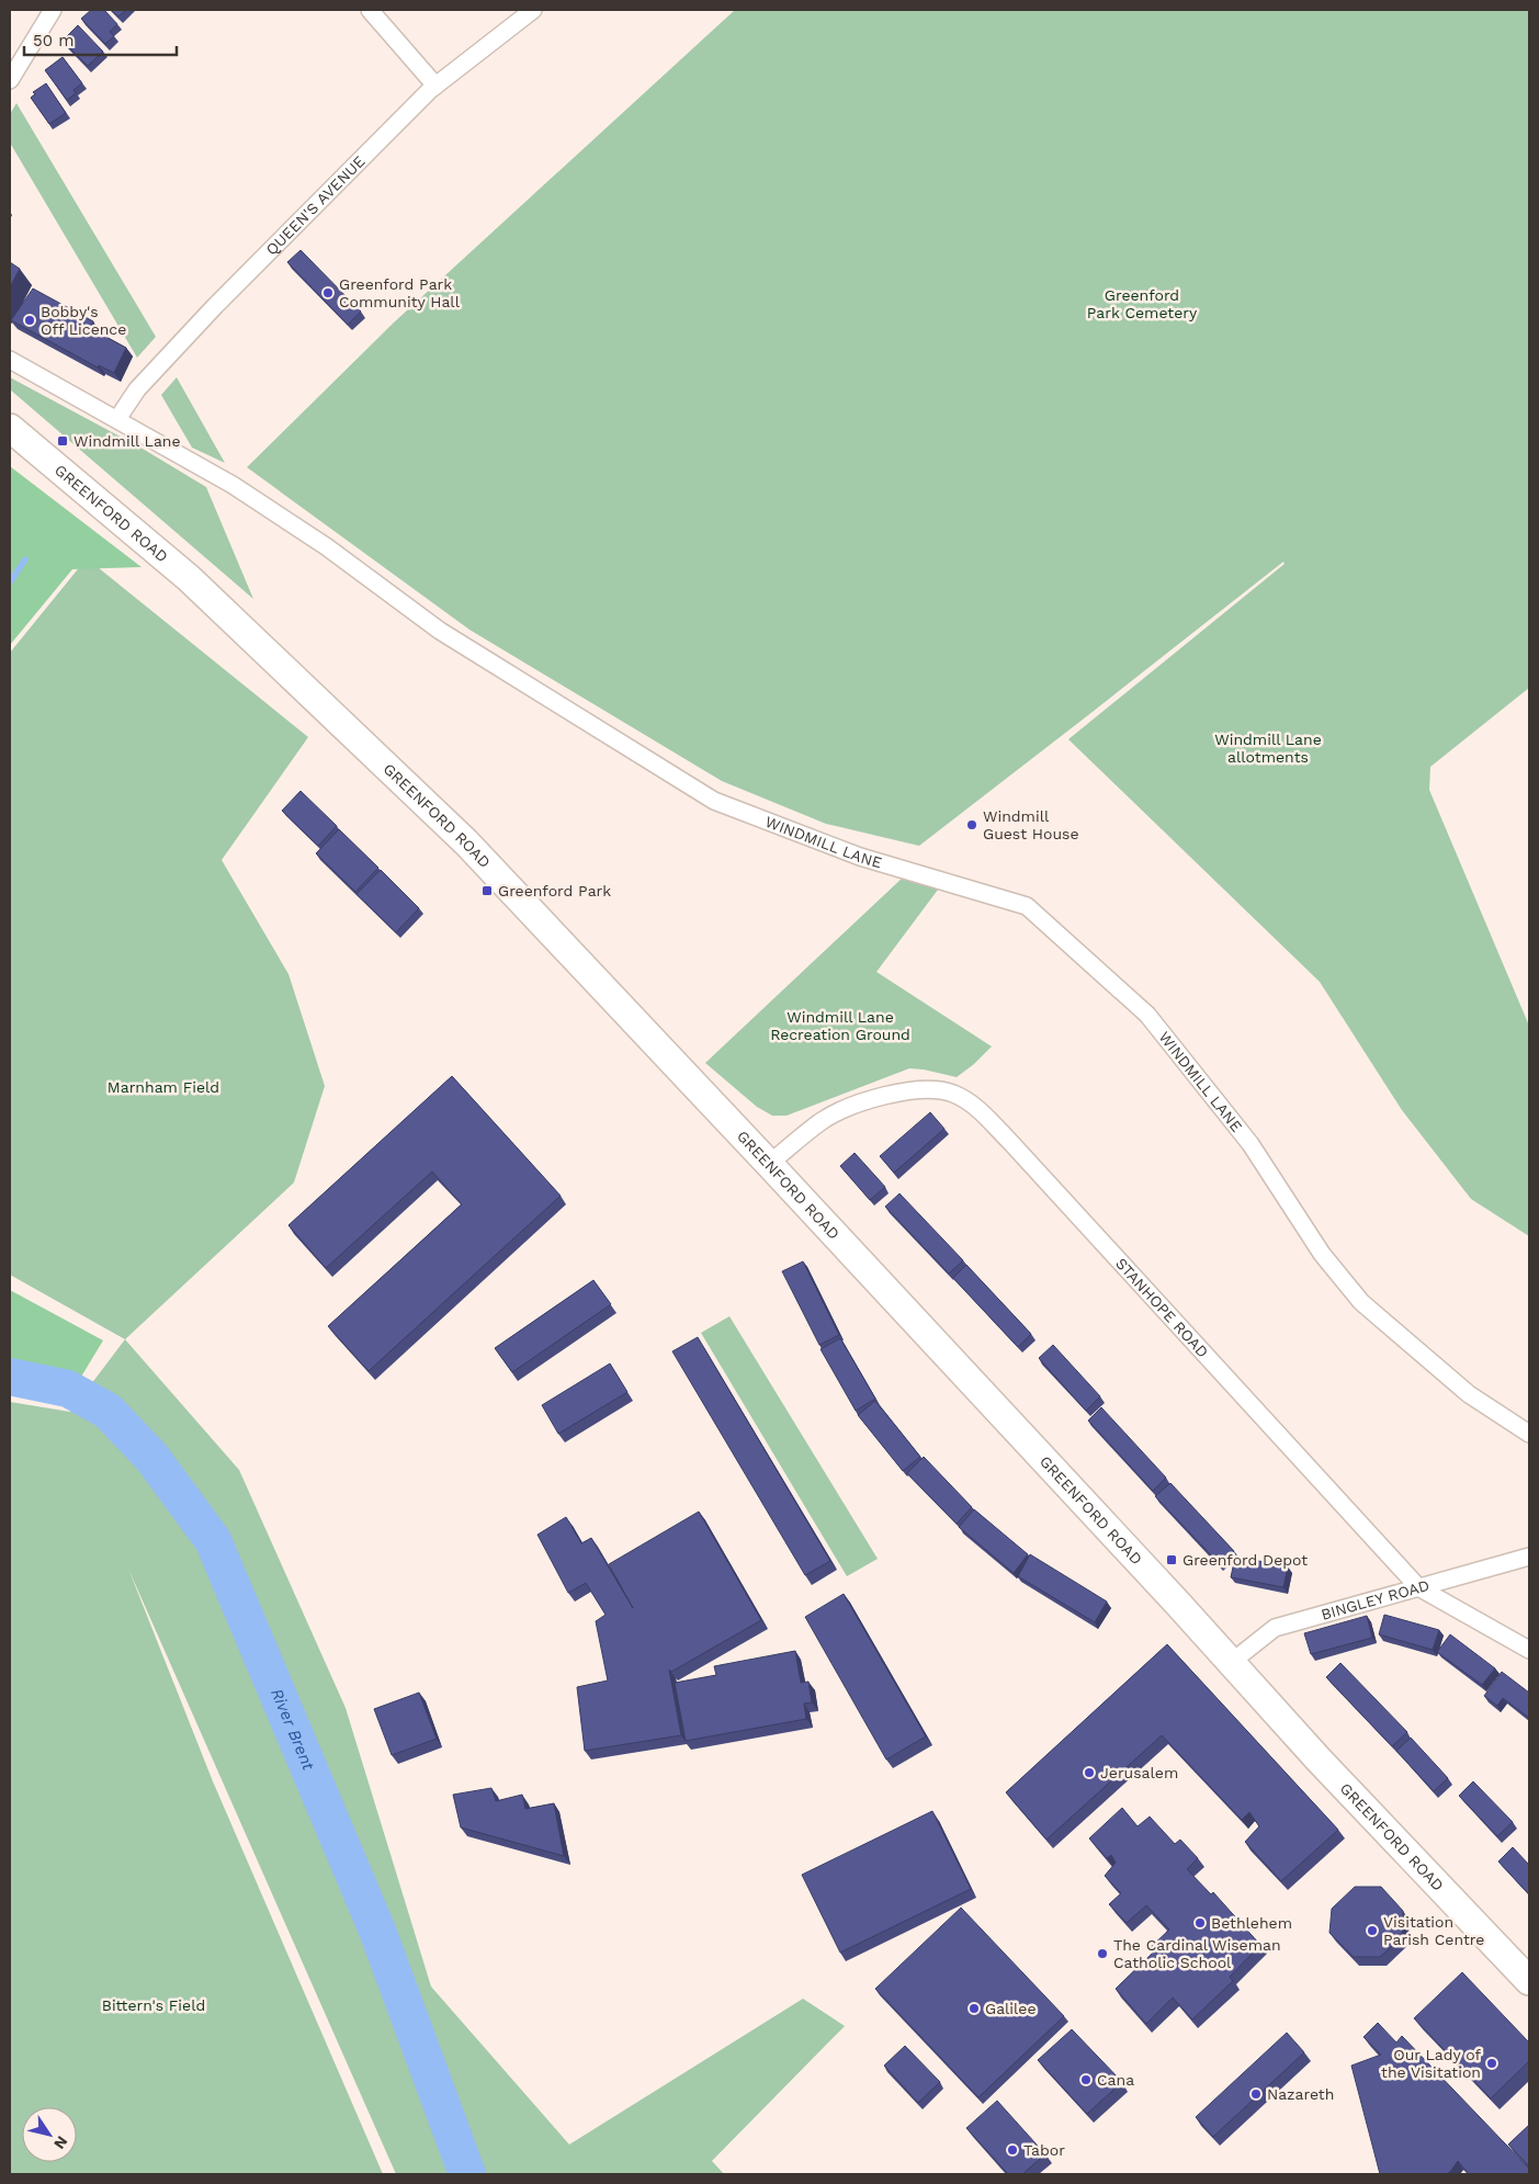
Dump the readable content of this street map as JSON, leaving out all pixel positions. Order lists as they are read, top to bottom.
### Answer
{
  "streets": {
    "main road": ["GREENFORD ROAD"],
    "street": [
      "QUEEN'S AVENUE",
      "WINDMILL LANE",
      "STANHOPE ROAD",
      "BINGLEY ROAD"
    ]
  },
  "crossings": [
    ["QUEEN'S AVENUE", "WINDMILL LANE"],
    ["GREENFORD ROAD", "STANHOPE ROAD"],
    ["GREENFORD ROAD", "BINGLEY ROAD"],
    ["STANHOPE ROAD", "BINGLEY ROAD"]
  ],
  "water": ["River Brent"],
  "parks": [
    "Greenford Park Cemetery",
    "Windmill Lane allotments",
    "Windmill Lane Recreation Ground",
    "Marnham Field",
    "Bittern's Field"
  ],
  "places": {
    "other": [
      "Greenford Park Community Hall",
      "Bobby's Off Licence",
      "Windmill Guest House",
      "Jerusalem",
      "Bethlehem",
      "Visitation Parish Centre",
      "The Cardinal Wiseman Catholic School",
      "Galilee",
      "Our Lady of the Visitation",
      "Cana",
      "Nazareth",
      "Tabor"
    ],
    "transit": ["Windmill Lane", "Greenford Park", "Greenford Depot"]
  },
  "scale_bar": "50 m",
  "north": "bottom right"
}
